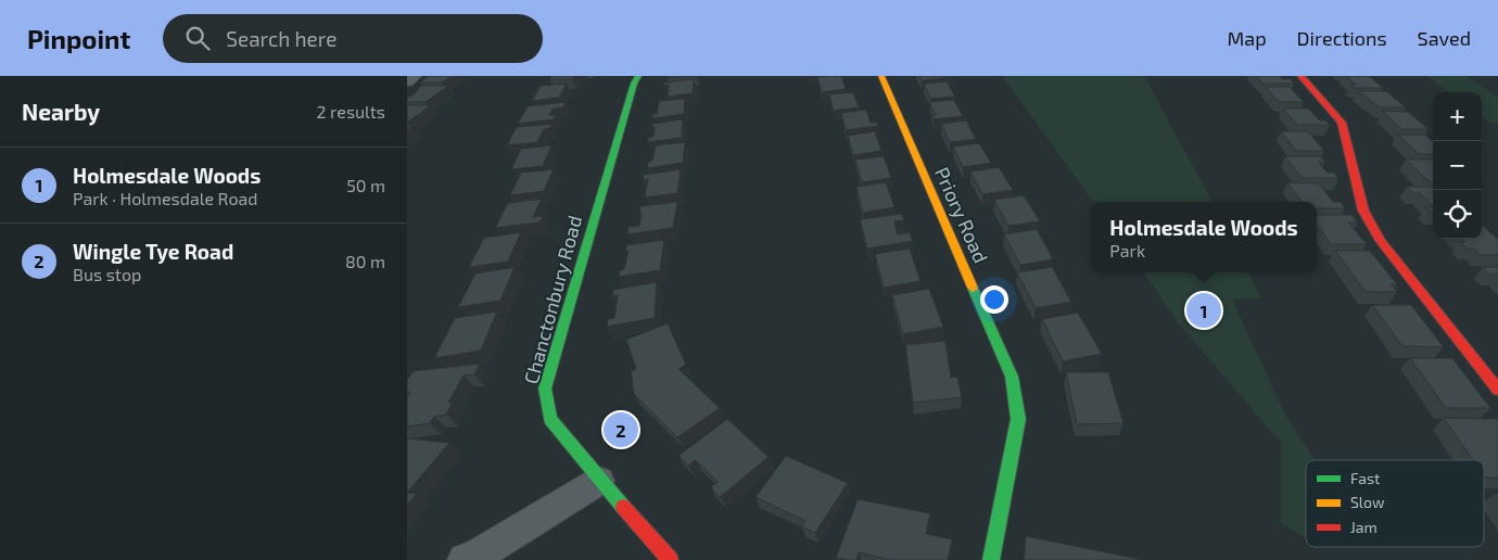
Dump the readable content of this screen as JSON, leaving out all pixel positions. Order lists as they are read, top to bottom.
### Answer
{
  "streets": {
    "street": ["Priory Road", "Chanctonbury Road"]
  },
  "legend": ["Fast", "Slow", "Jam"],
  "page": {
    "header": "Pinpoint",
    "search": "Search here",
    "nav": ["Map", "Directions", "Saved"],
    "heading": ["Nearby", "2 results"],
    "map_buttons": ["+", "−"],
    "list": [
      {
        "mark": "1",
        "name": "Holmesdale Woods",
        "note": "Park · Holmesdale Road",
        "value": "50 m"
      },
      {
        "mark": "2",
        "name": "Wingle Tye Road",
        "note": "Bus stop",
        "value": "80 m"
      }
    ],
    "popup": ["Holmesdale Woods", "Park"],
    "pins": ["1", "2"]
  }
}
